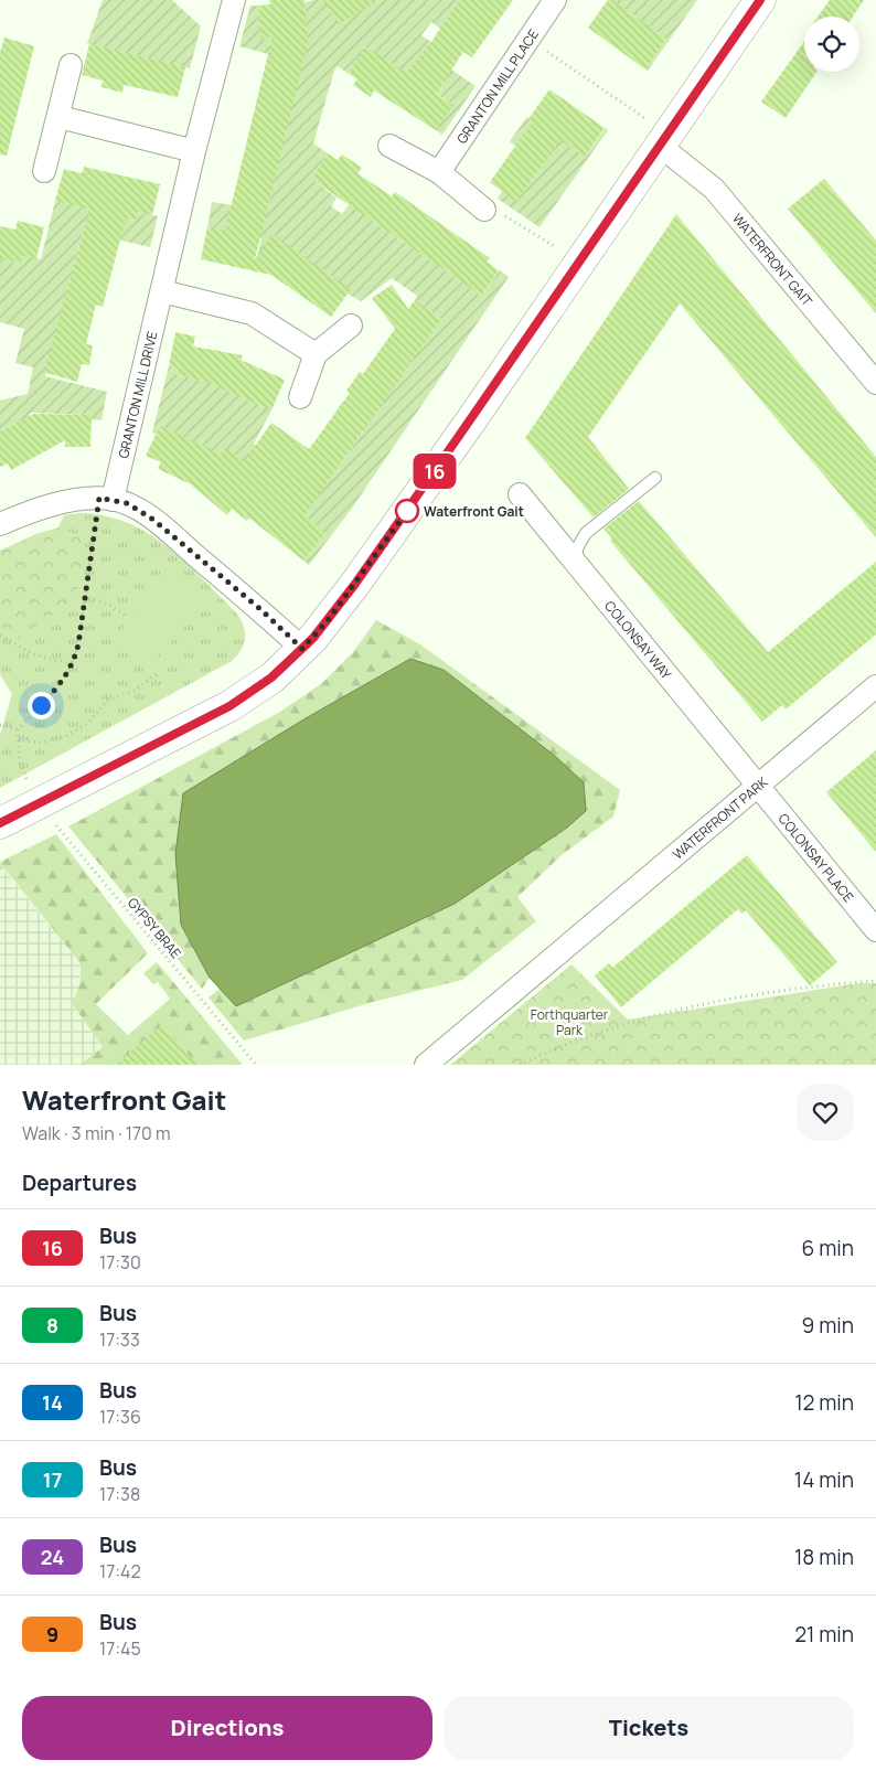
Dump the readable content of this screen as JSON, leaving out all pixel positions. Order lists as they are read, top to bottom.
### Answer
{
  "streets": {
    "street": [
      "GRANTON MILL PLACE",
      "WATERFRONT GAIT",
      "GRANTON MILL DRIVE",
      "COLONSAY WAY",
      "WATERFRONT PARK",
      "COLONSAY PLACE"
    ],
    "path": ["GYPSY BRAE"]
  },
  "crossings": [
    ["COLONSAY WAY", "WATERFRONT PARK"],
    ["COLONSAY WAY", "COLONSAY PLACE"],
    ["WATERFRONT PARK", "COLONSAY PLACE"]
  ],
  "parks": ["Forthquarter Park"],
  "places": ["Waterfront Gait"],
  "lines": ["bus line 16"],
  "page": {
    "on_map": "16",
    "heading": [
      ["Waterfront Gait", "Walk · 3 min · 170 m"],
      "Departures"
    ],
    "list": [
      {
        "mark": "16",
        "name": "Bus",
        "note": "17:30",
        "value": "6 min"
      },
      {
        "mark": "8",
        "name": "Bus",
        "note": "17:33",
        "value": "9 min"
      },
      {
        "mark": "14",
        "name": "Bus",
        "note": "17:36",
        "value": "12 min"
      },
      {
        "mark": "17",
        "name": "Bus",
        "note": "17:38",
        "value": "14 min"
      },
      {
        "mark": "24",
        "name": "Bus",
        "note": "17:42",
        "value": "18 min"
      },
      {
        "mark": "9",
        "name": "Bus",
        "note": "17:45",
        "value": "21 min"
      }
    ],
    "buttons": ["Directions", "Tickets"]
  }
}
